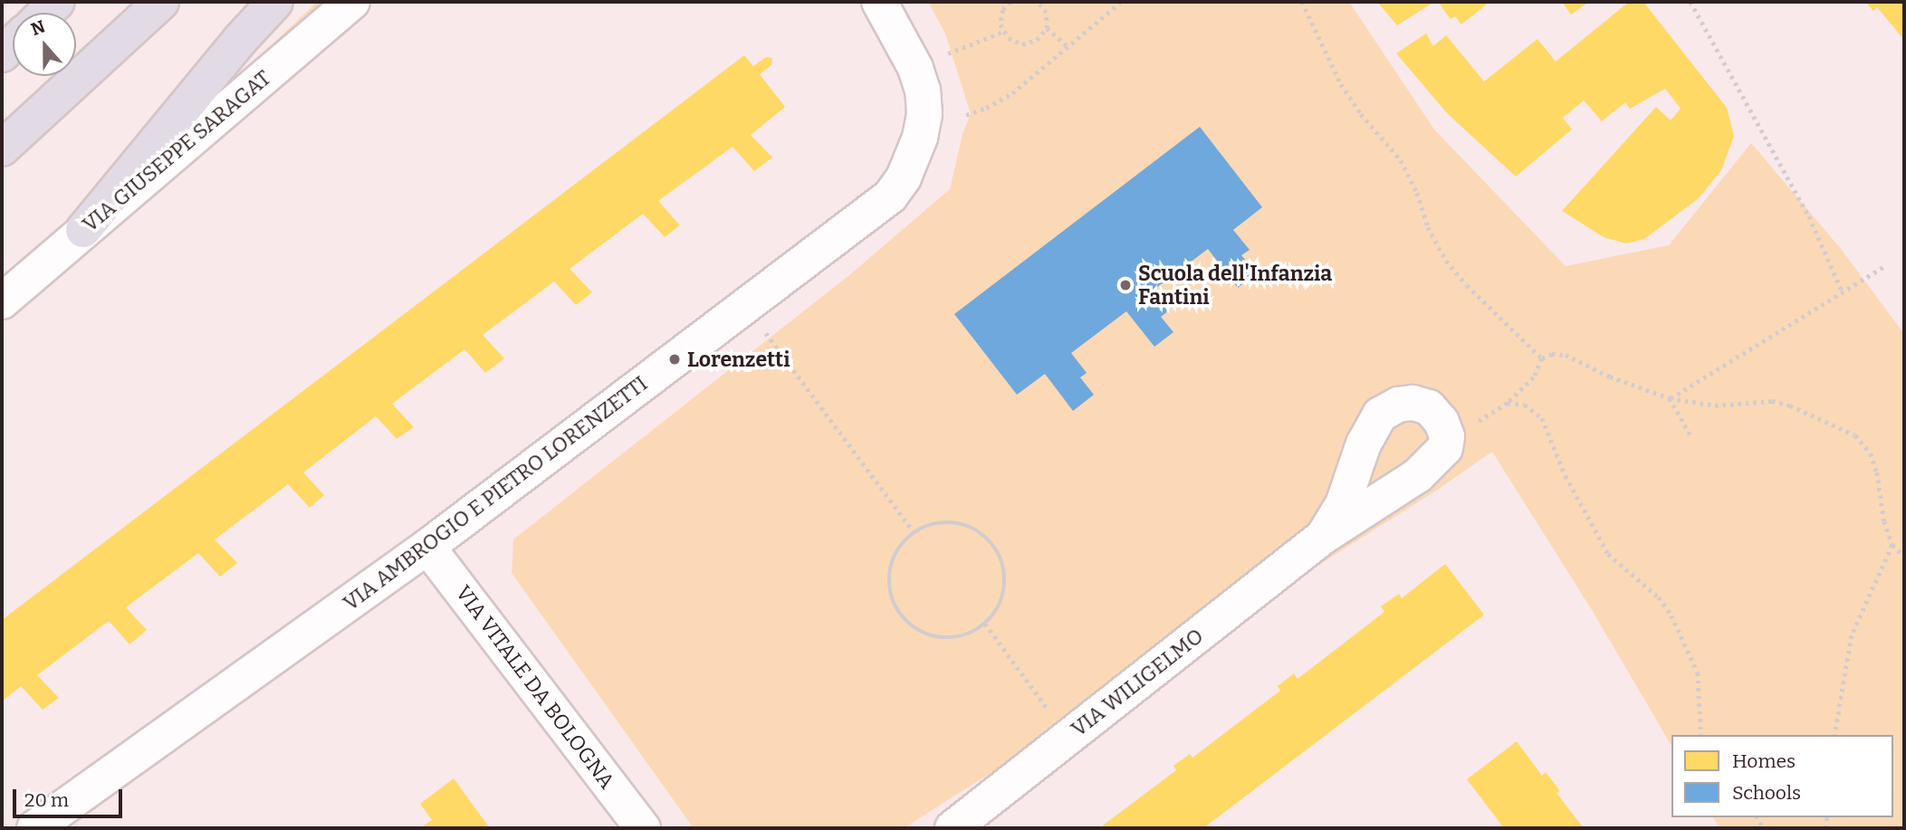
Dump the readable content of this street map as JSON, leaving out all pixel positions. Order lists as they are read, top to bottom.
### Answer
{
  "streets": {
    "street": [
      "VIA GIUSEPPE SARAGAT",
      "VIA AMBROGIO E PIETRO LORENZETTI",
      "VIA WILIGELMO",
      "VIA VITALE DA BOLOGNA"
    ]
  },
  "crossings": [
    ["VIA AMBROGIO E PIETRO LORENZETTI", "VIA VITALE DA BOLOGNA"]
  ],
  "places": ["Scuola dell'Infanzia Fantini", "Lorenzetti"],
  "legend": ["Homes", "Schools"],
  "scale_bar": "20 m",
  "north": "top"
}
